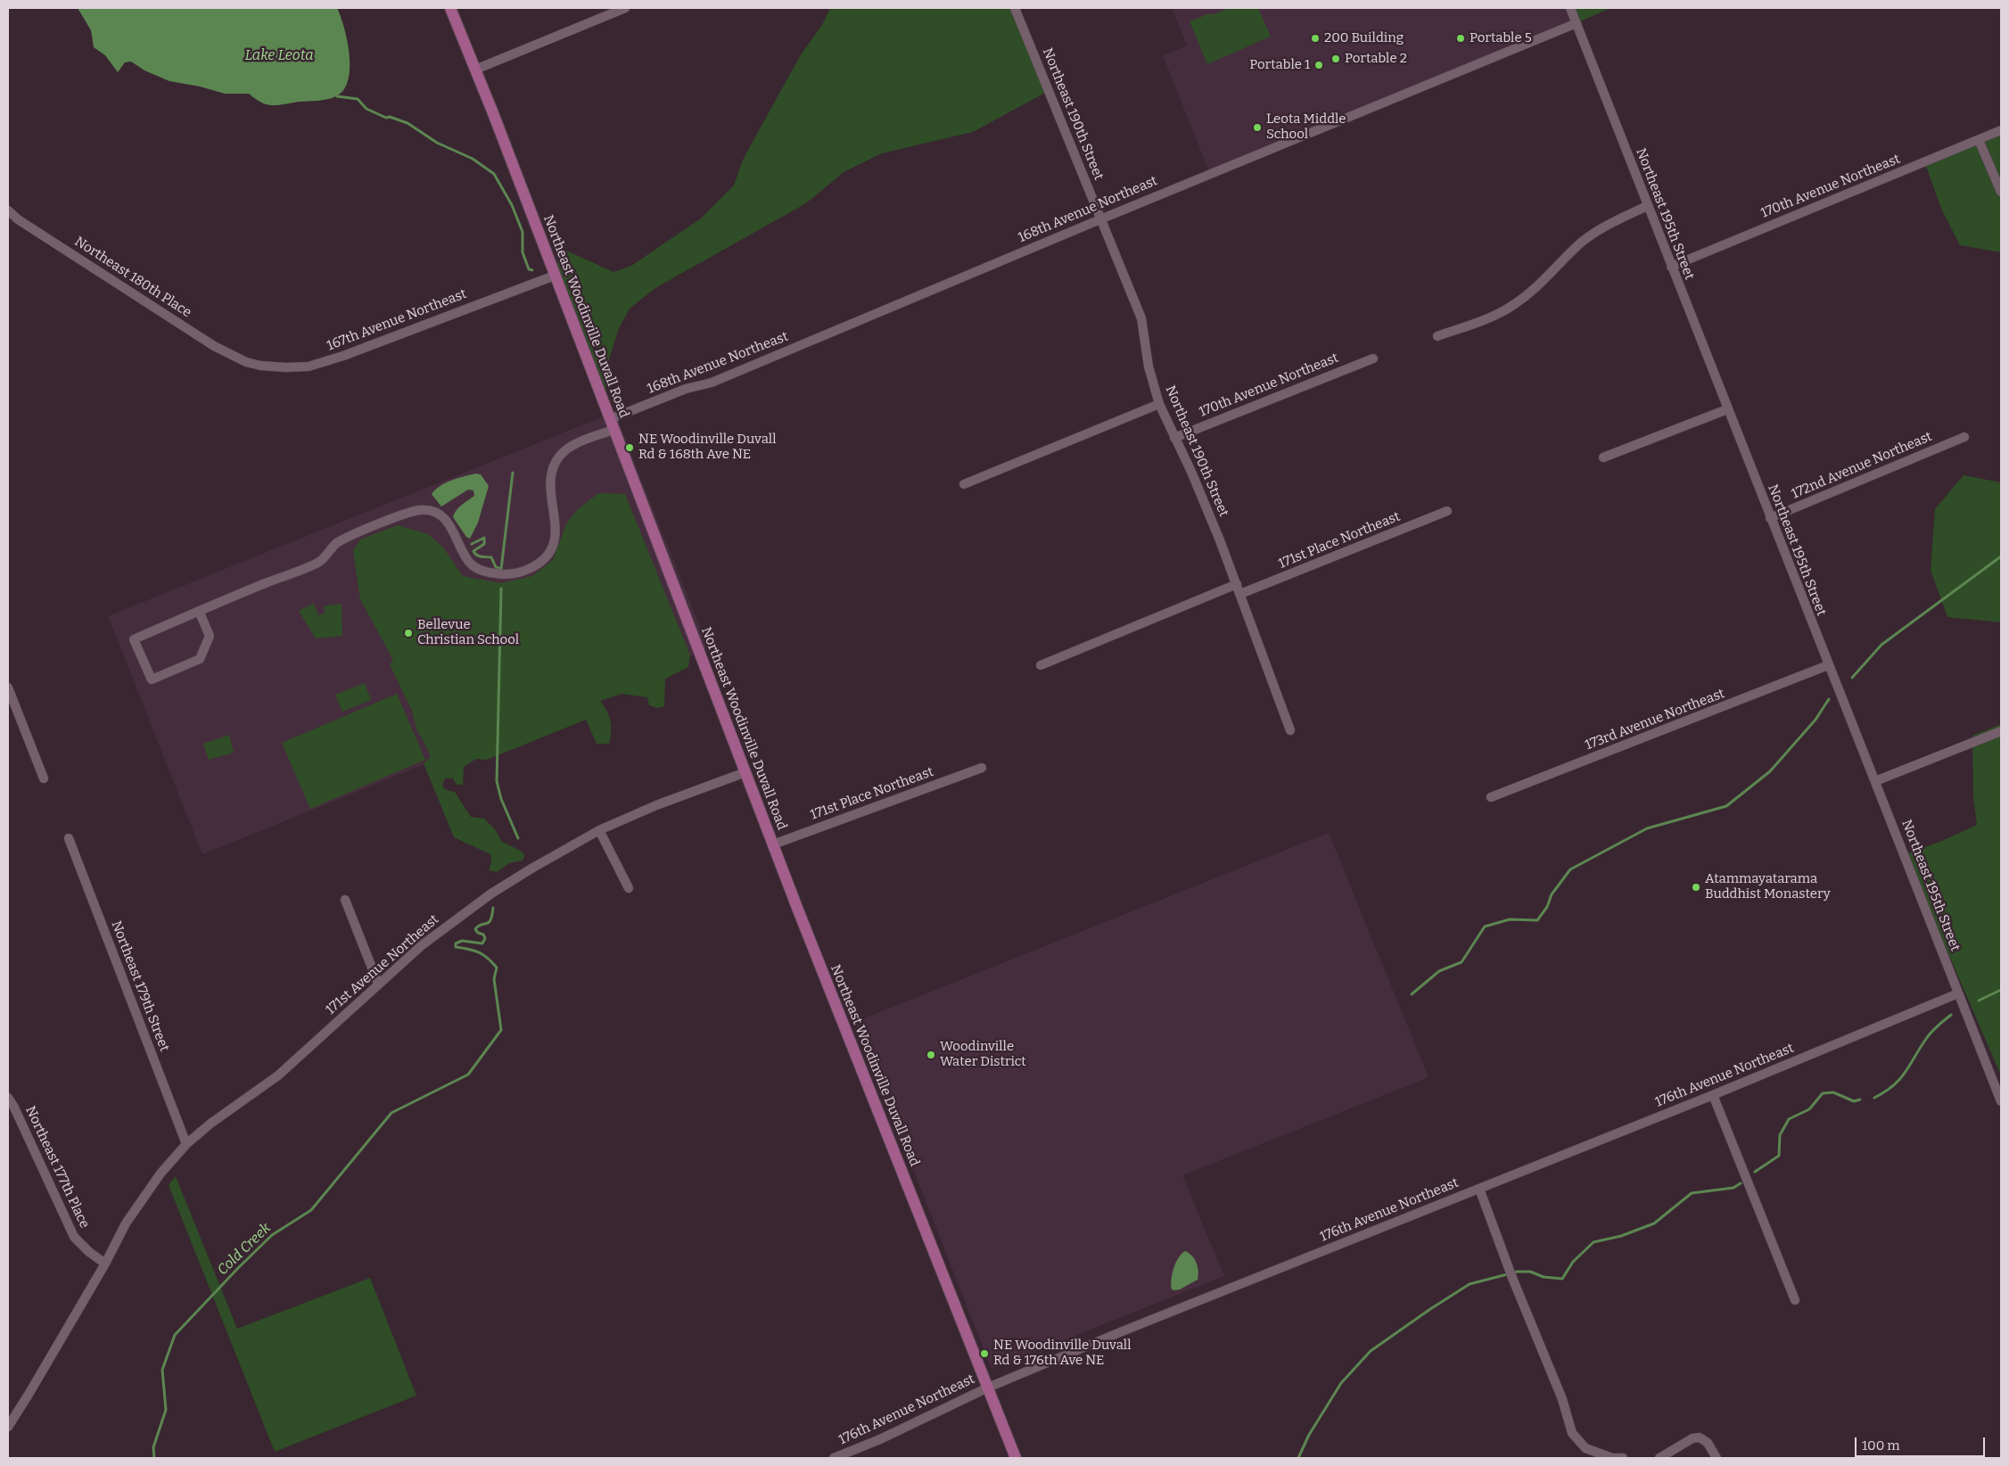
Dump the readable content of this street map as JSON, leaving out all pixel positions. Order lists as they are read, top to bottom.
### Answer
{
  "streets": {
    "main road": ["Northeast Woodinville Duvall Road"],
    "street": [
      "Northeast 190th Street",
      "170th Avenue Northeast",
      "168th Avenue Northeast",
      "Northeast 195th Street",
      "Northeast 180th Place",
      "167th Avenue Northeast",
      "172nd Avenue Northeast",
      "171st Place Northeast",
      "173rd Avenue Northeast",
      "171st Avenue Northeast",
      "Northeast 179th Street",
      "176th Avenue Northeast",
      "Northeast 177th Place"
    ]
  },
  "crossings": [
    ["Northeast 190th Street", "170th Avenue Northeast"],
    ["Northeast 190th Street", "168th Avenue Northeast"],
    ["Northeast 190th Street", "171st Place Northeast"],
    ["170th Avenue Northeast", "Northeast 195th Street"],
    ["168th Avenue Northeast", "Northeast 195th Street"],
    ["168th Avenue Northeast", "Northeast Woodinville Duvall Road"],
    ["Northeast 195th Street", "172nd Avenue Northeast"],
    ["Northeast 195th Street", "173rd Avenue Northeast"],
    ["Northeast 195th Street", "176th Avenue Northeast"],
    ["Northeast 180th Place", "167th Avenue Northeast"],
    ["Northeast Woodinville Duvall Road", "167th Avenue Northeast"],
    ["Northeast Woodinville Duvall Road", "171st Place Northeast"],
    ["Northeast Woodinville Duvall Road", "171st Avenue Northeast"],
    ["Northeast Woodinville Duvall Road", "176th Avenue Northeast"],
    ["171st Avenue Northeast", "Northeast 179th Street"],
    ["171st Avenue Northeast", "Northeast 177th Place"]
  ],
  "water": ["Lake Leota", "Cold Creek"],
  "places": [
    "200 Building",
    "Portable 5",
    "Portable 2",
    "Portable 1",
    "Leota Middle School",
    "NE Woodinville Duvall Rd & 168th Ave NE",
    "Bellevue Christian School",
    "Atammayatarama Buddhist Monastery",
    "Woodinville Water District",
    "NE Woodinville Duvall Rd & 176th Ave NE"
  ],
  "scale_bar": "100 m"
}
